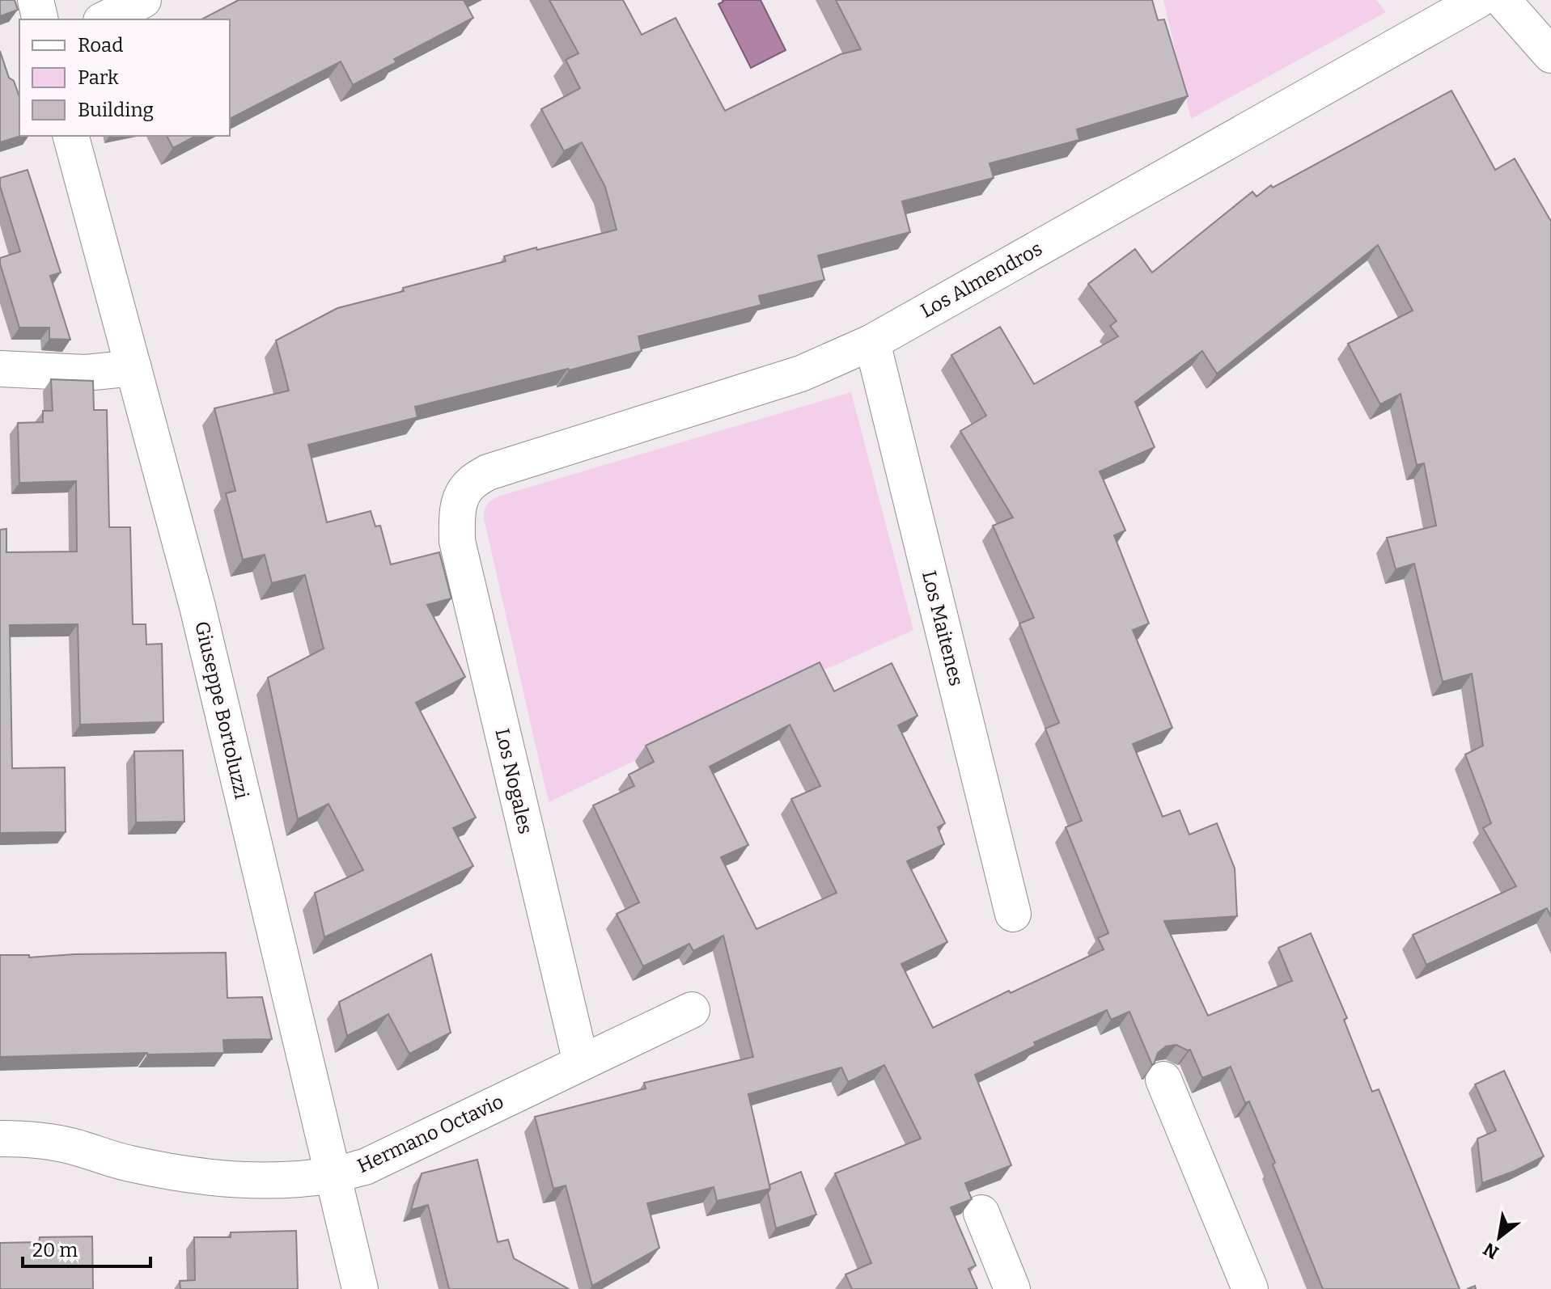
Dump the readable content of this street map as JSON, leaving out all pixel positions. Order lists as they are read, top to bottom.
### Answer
{
  "streets": {
    "street": [
      "Los Almendros",
      "Los Maitenes",
      "Giuseppe Bortoluzzi",
      "Los Nogales",
      "Hermano Octavio"
    ]
  },
  "crossings": [
    ["Los Almendros", "Los Maitenes"],
    ["Los Almendros", "Los Nogales"],
    ["Giuseppe Bortoluzzi", "Hermano Octavio"],
    ["Los Nogales", "Hermano Octavio"]
  ],
  "legend": ["Road", "Park", "Building"],
  "scale_bar": "20 m",
  "north": "bottom left"
}
